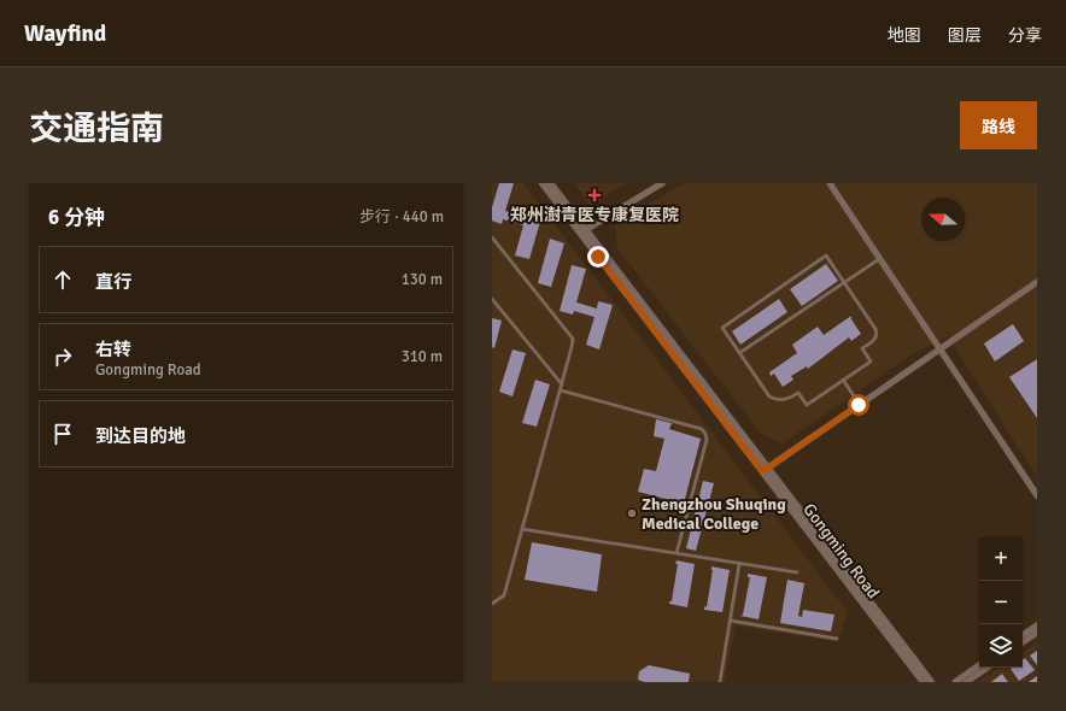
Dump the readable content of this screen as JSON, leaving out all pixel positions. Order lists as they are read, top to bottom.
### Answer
{
  "streets": {
    "street": ["Gongming Road"]
  },
  "places": {
    "health": ["郑州澍青医专康复医院"],
    "other": ["Zhengzhou Shuqing Medical College"]
  },
  "north": "left",
  "page": {
    "header": "Wayfind",
    "nav": ["地图", "图层", "分享"],
    "title": "交通指南",
    "buttons": "路线",
    "heading": ["6 分钟", "步行 · 440 m"],
    "list": [
      ["直行", "130 m"],
      ["右转", "Gongming Road", "310 m"],
      "到达目的地"
    ],
    "map_buttons": ["+", "−"]
  }
}
